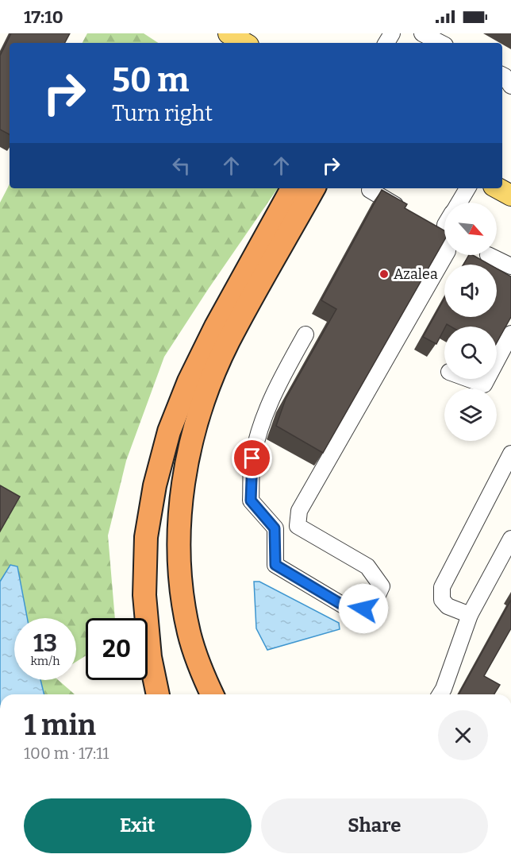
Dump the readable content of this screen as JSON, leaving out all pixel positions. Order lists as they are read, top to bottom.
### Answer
{
  "places": ["Azalea"],
  "north": "bottom right",
  "page": {
    "status": "17:10",
    "turn": ["50 m", "Turn right"],
    "speed": "13 km/h",
    "limit": "20",
    "heading": ["1 min", "100 m · 17:11"],
    "buttons": ["Exit", "Share"]
  }
}
